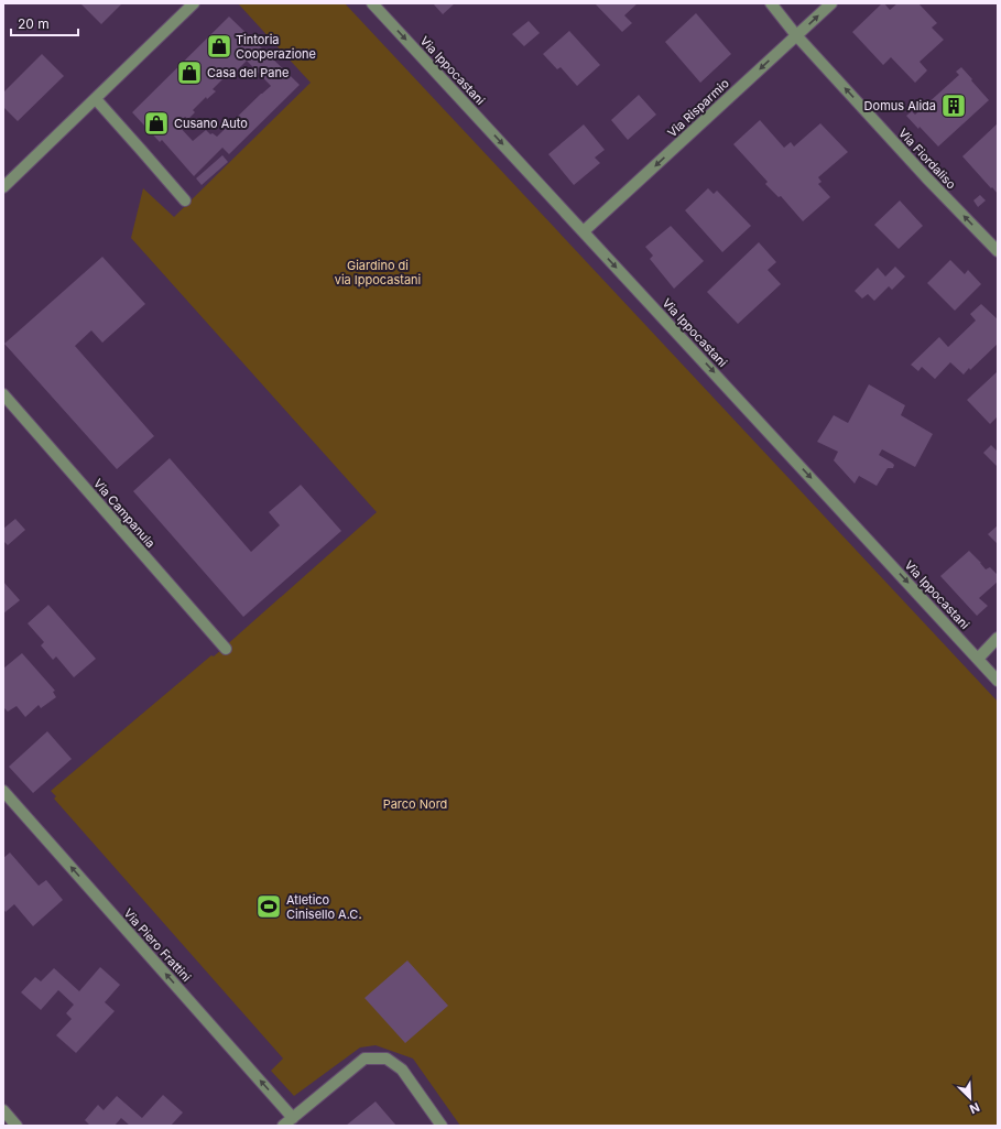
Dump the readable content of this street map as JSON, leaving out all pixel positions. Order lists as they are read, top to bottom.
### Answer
{
  "streets": {
    "street": [
      "Via Ippocastani",
      "Via Risparmio",
      "Via Fiordaliso",
      "Via Campanula",
      "Via Piero Frattini"
    ]
  },
  "crossings": [
    ["Via Ippocastani", "Via Risparmio"],
    ["Via Risparmio", "Via Fiordaliso"]
  ],
  "one_way": ["Via Ippocastani", "Via Fiordaliso", "Via Piero Frattini"],
  "parks": ["Giardino di via Ippocastani", "Parco Nord"],
  "places": {
    "shop": ["Tintoria Cooperazione", "Casa del Pane", "Cusano Auto"],
    "building": ["Domus Alida"],
    "sports": ["Atletico Cinisello A.C."]
  },
  "scale_bar": "20 m",
  "north": "bottom right"
}
